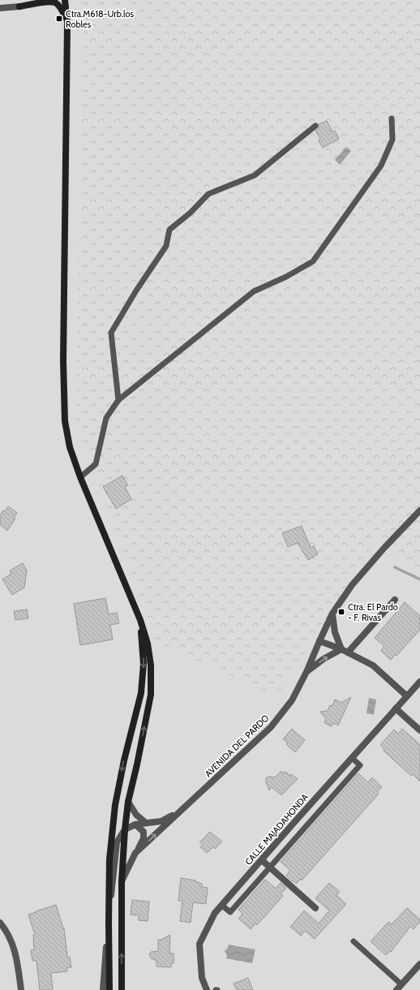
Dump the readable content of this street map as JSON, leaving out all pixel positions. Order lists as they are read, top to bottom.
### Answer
{
  "streets": {
    "street": ["AVENIDA DEL PARDO", "CALLE MAJADAHONDA"]
  },
  "places": {
    "transit": ["Ctra.M618-Urb.los Robles", "Ctra. El Pardo - F. Rivas"]
  }
}
